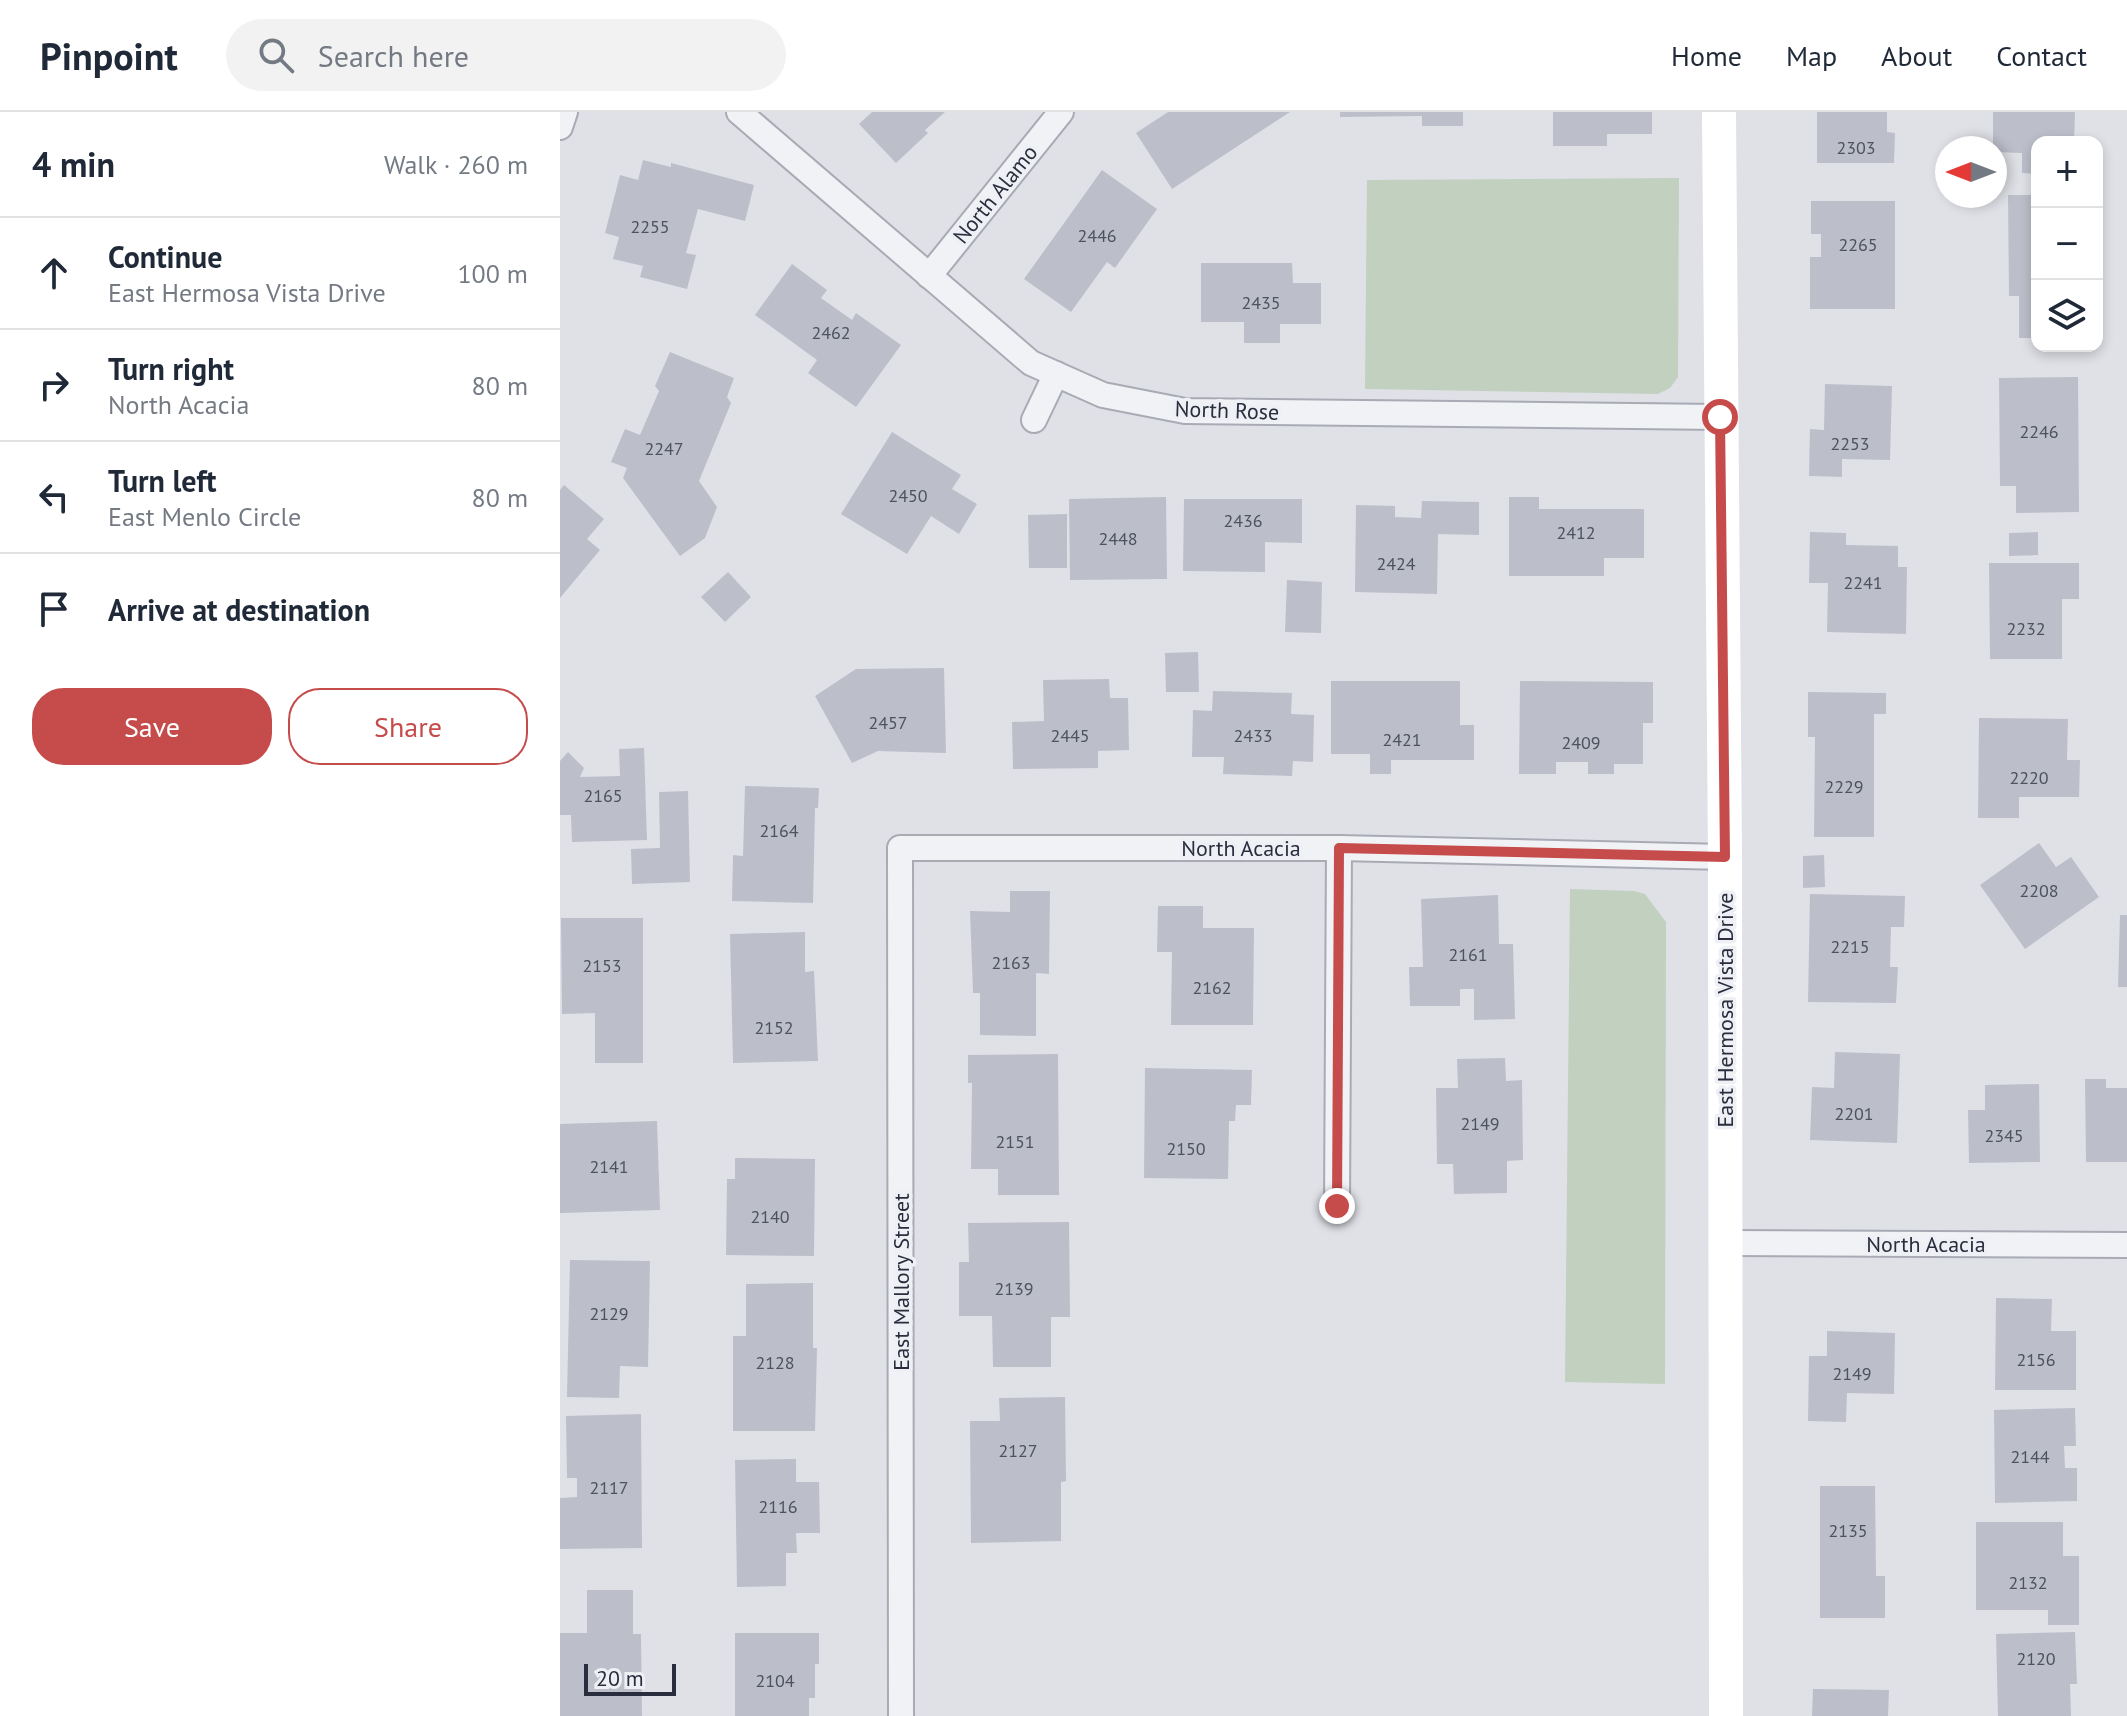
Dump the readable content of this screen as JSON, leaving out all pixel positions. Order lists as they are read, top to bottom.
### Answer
{
  "streets": {
    "street": [
      "North Alamo",
      "North Rose",
      "North Acacia",
      "East Hermosa Vista Drive",
      "East Mallory Street"
    ]
  },
  "crossings": [
    ["North Alamo", "North Rose"],
    ["North Rose", "East Hermosa Vista Drive"],
    ["North Acacia", "East Hermosa Vista Drive"],
    ["North Acacia", "East Mallory Street"]
  ],
  "house_numbers": [
    "2303",
    "2255",
    "2446",
    "2265",
    "2435",
    "2462",
    "2246",
    "2253",
    "2247",
    "2450",
    "2436",
    "2412",
    "2448",
    "2424",
    "2241",
    "2232",
    "2457",
    "2445",
    "2433",
    "2421",
    "2409",
    "2220",
    "2229",
    "2165",
    "2164",
    "2208",
    "2215",
    "2161",
    "2163",
    "2153",
    "2162",
    "2152",
    "2201",
    "2149",
    "2345",
    "2151",
    "2150",
    "2141",
    "2140",
    "2139",
    "2129",
    "2156",
    "2128",
    "2149",
    "2127",
    "2144",
    "2117",
    "2116",
    "2135",
    "2132",
    "2120",
    "2104"
  ],
  "scale_bar": "20 m",
  "north": "left",
  "page": {
    "header": "Pinpoint",
    "search": "Search here",
    "nav": [
      "Home",
      "Map",
      "About",
      "Contact"
    ],
    "heading": ["4 min", "Walk · 260 m"],
    "map_buttons": ["+", "−"],
    "list": [
      ["Continue", "East Hermosa Vista Drive", "100 m"],
      ["Turn right", "North Acacia", "80 m"],
      ["Turn left", "East Menlo Circle", "80 m"],
      "Arrive at destination"
    ],
    "buttons": ["Save", "Share"],
    "scale": "20 m"
  }
}
